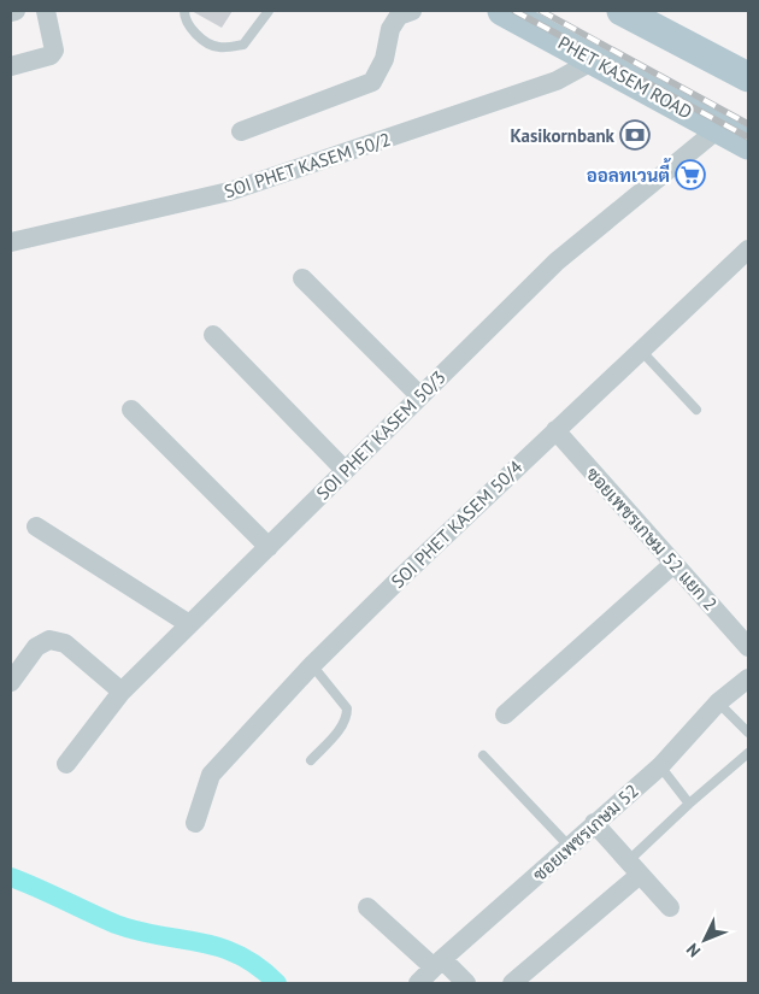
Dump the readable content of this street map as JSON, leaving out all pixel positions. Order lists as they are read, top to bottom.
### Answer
{
  "streets": {
    "main road": ["PHET KASEM ROAD"],
    "street": [
      "SOI PHET KASEM 50/2",
      "SOI PHET KASEM 50/3",
      "SOI PHET KASEM 50/4",
      "ซอยเพชรเกษม 52 แยก 2",
      "ซอยเพชรเกษม 52"
    ]
  },
  "crossings": [
    ["PHET KASEM ROAD", "SOI PHET KASEM 50/2"],
    ["PHET KASEM ROAD", "SOI PHET KASEM 50/3"],
    ["SOI PHET KASEM 50/4", "ซอยเพชรเกษม 52 แยก 2"]
  ],
  "places": {
    "bank": ["Kasikornbank"],
    "supermarket": ["ออลทเวนตี้"]
  },
  "north": "bottom left"
}
